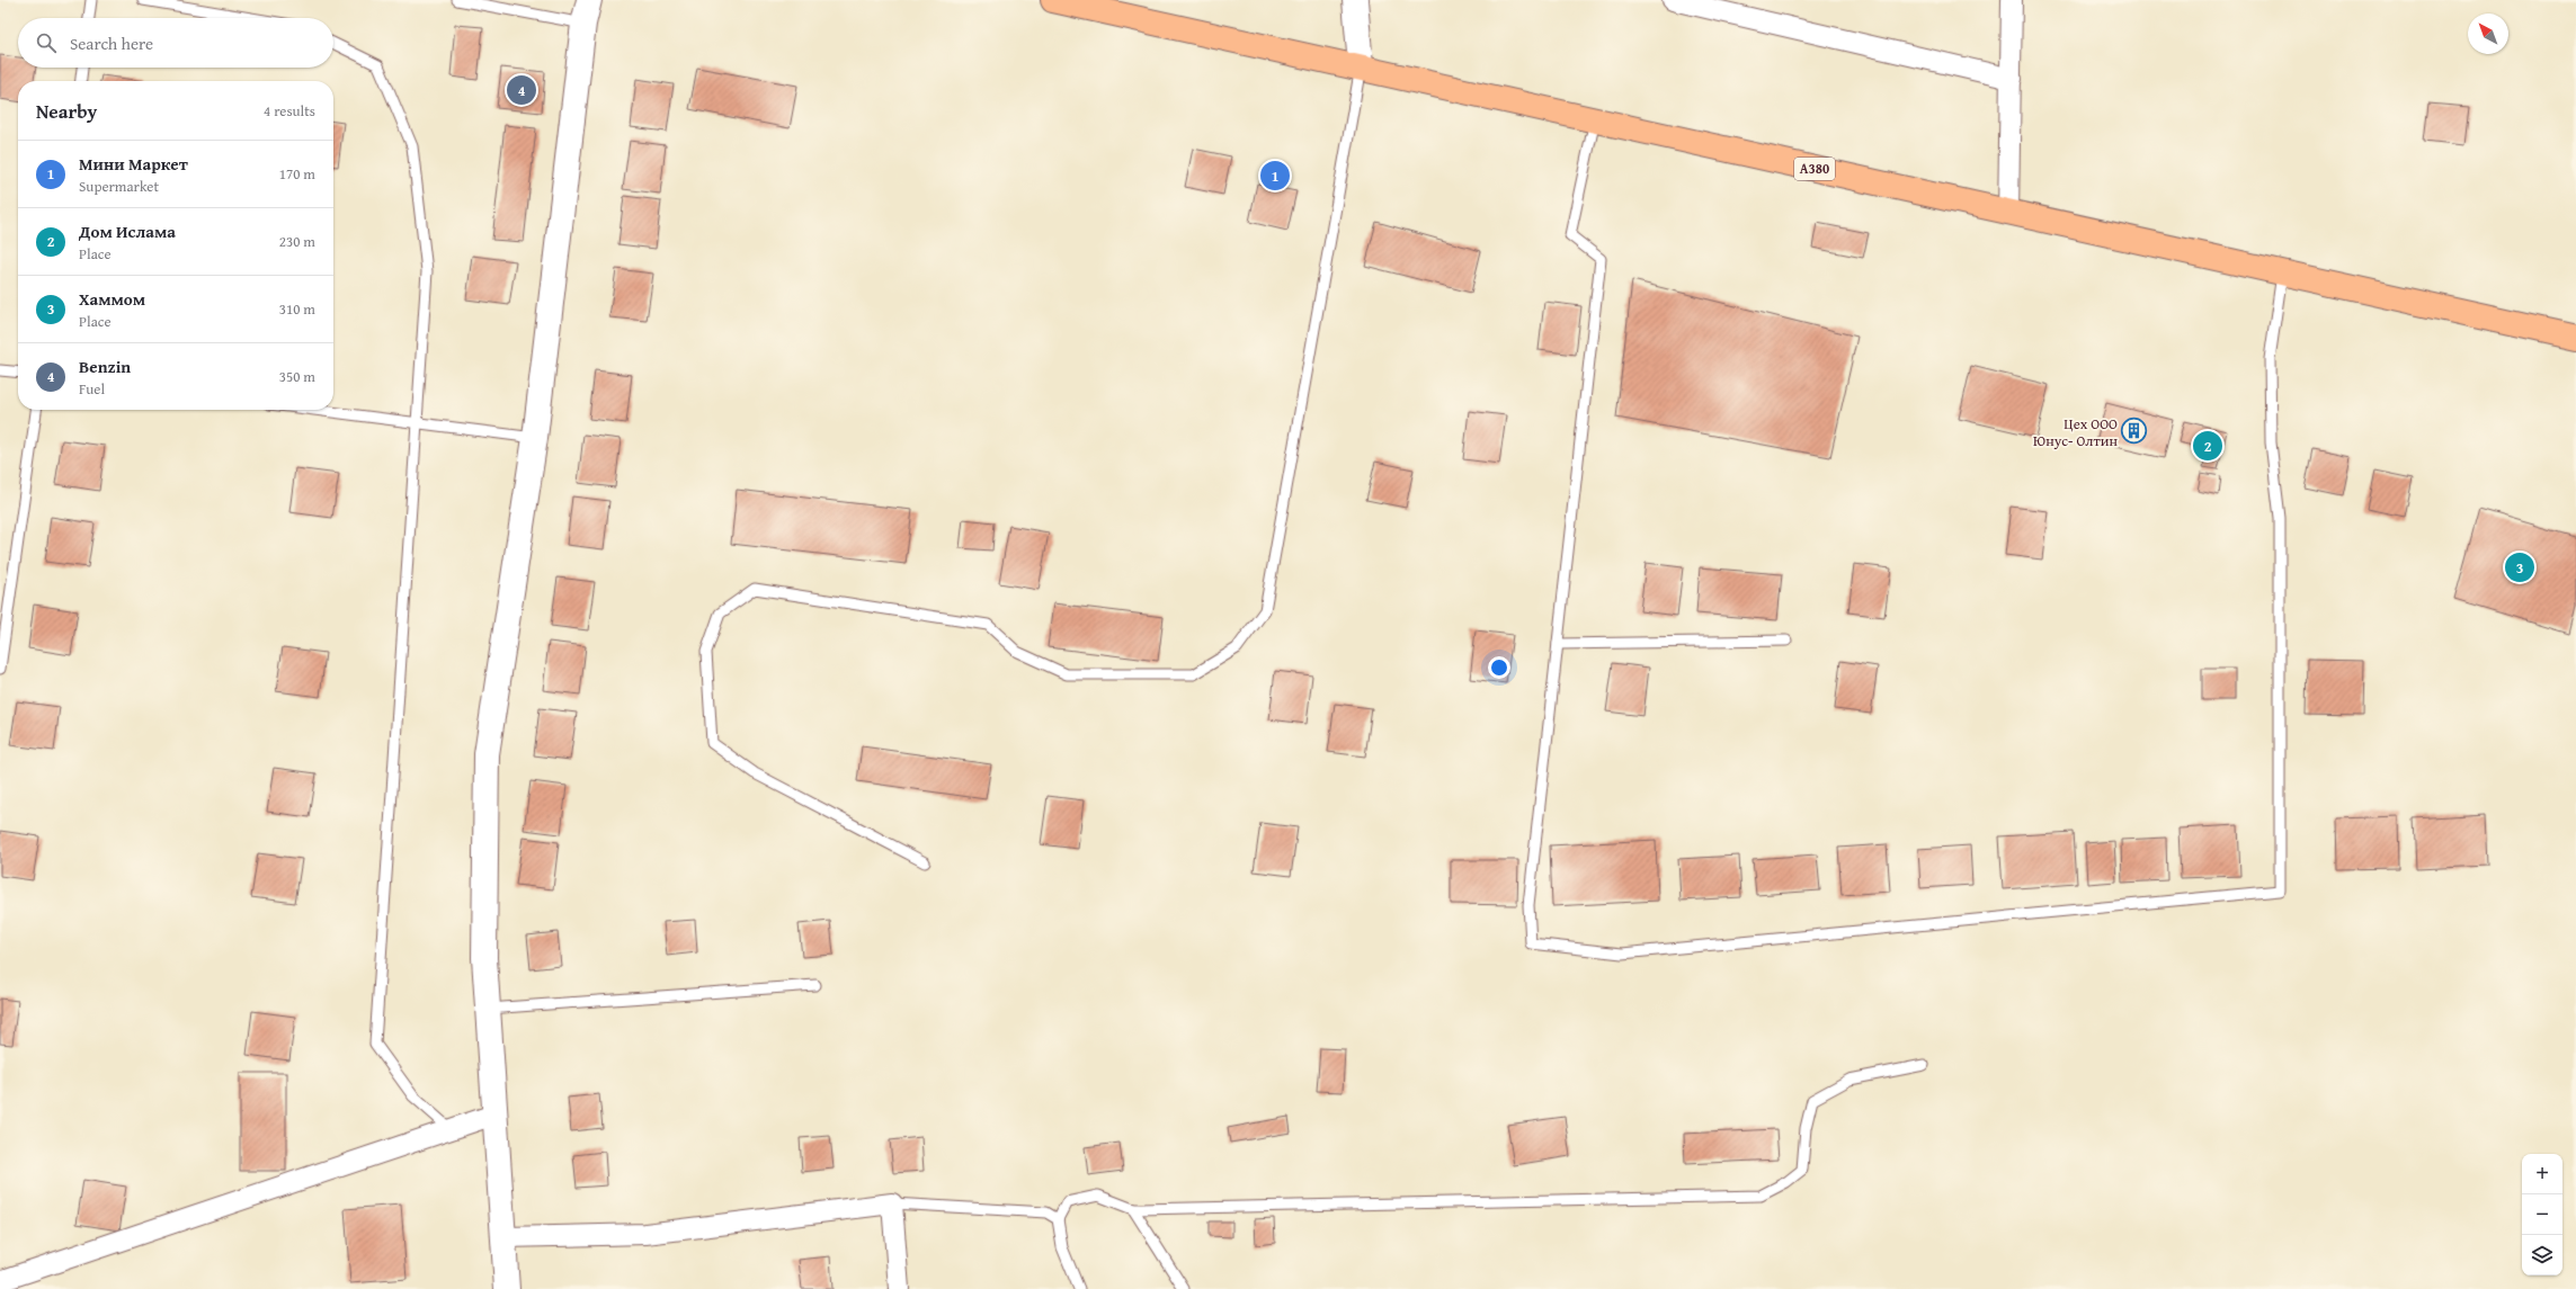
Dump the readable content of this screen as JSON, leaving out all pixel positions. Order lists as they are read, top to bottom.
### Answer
{
  "streets": {
    "highway": ["A380"]
  },
  "places": {
    "building": ["Цех ООО Юнус- Олтин"]
  },
  "north": "top left",
  "page": {
    "search": "Search here",
    "pins": [
      "4",
      "1",
      "2",
      "3"
    ],
    "heading": ["Nearby", "4 results"],
    "list": [
      {
        "mark": "1",
        "name": "Мини Маркет",
        "note": "Supermarket",
        "value": "170 m"
      },
      {
        "mark": "2",
        "name": "Дом Ислама",
        "note": "Place",
        "value": "230 m"
      },
      {
        "mark": "3",
        "name": "Хаммом",
        "note": "Place",
        "value": "310 m"
      },
      {
        "mark": "4",
        "name": "Benzin",
        "note": "Fuel",
        "value": "350 m"
      }
    ],
    "map_buttons": ["+", "−"]
  }
}
